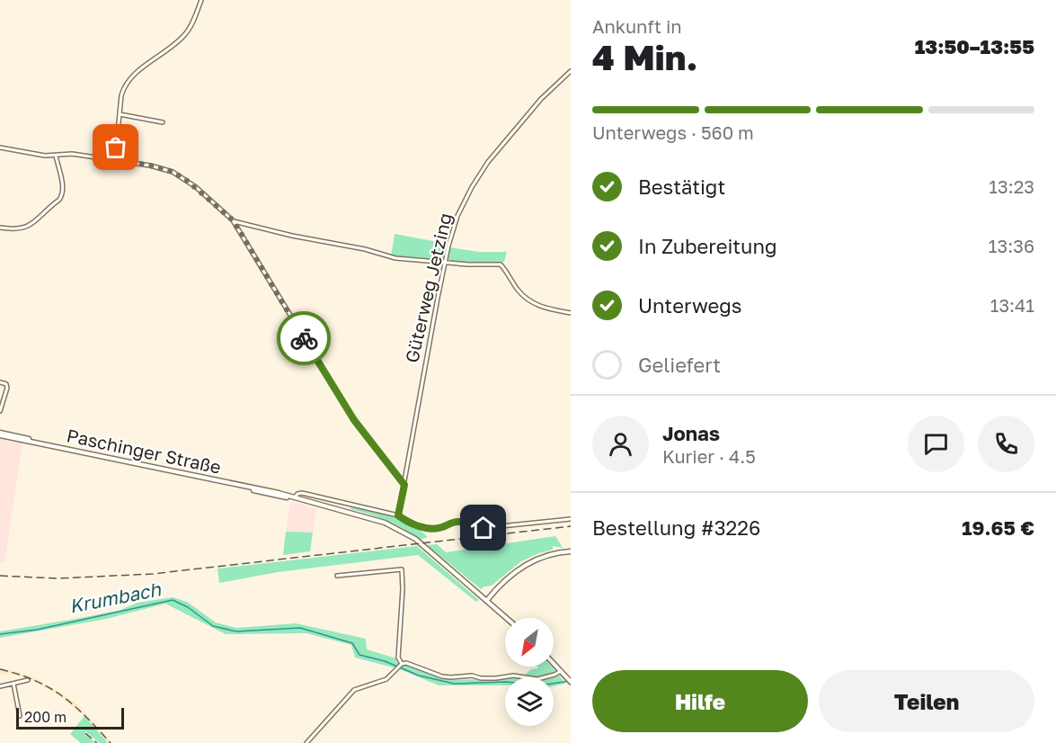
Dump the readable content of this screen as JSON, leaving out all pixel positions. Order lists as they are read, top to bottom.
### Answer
{
  "streets": {
    "street": ["Güterweg Jetzing", "Paschinger Straße"]
  },
  "water": ["Krumbach"],
  "scale_bar": "200 m",
  "north": "bottom left",
  "page": {
    "heading": ["4 Min.", "Ankunft in", "13:50–13:55"],
    "panel": [
      "Jonas",
      "Kurier · 4.5",
      "Bestellung #3226",
      "19.65 €"
    ],
    "bar": "Unterwegs · 560 m",
    "list": [
      ["Bestätigt", "13:23"],
      ["In Zubereitung", "13:36"],
      ["Unterwegs", "13:41"],
      "Geliefert"
    ],
    "buttons": ["Hilfe", "Teilen"],
    "scale": "200 m"
  }
}
